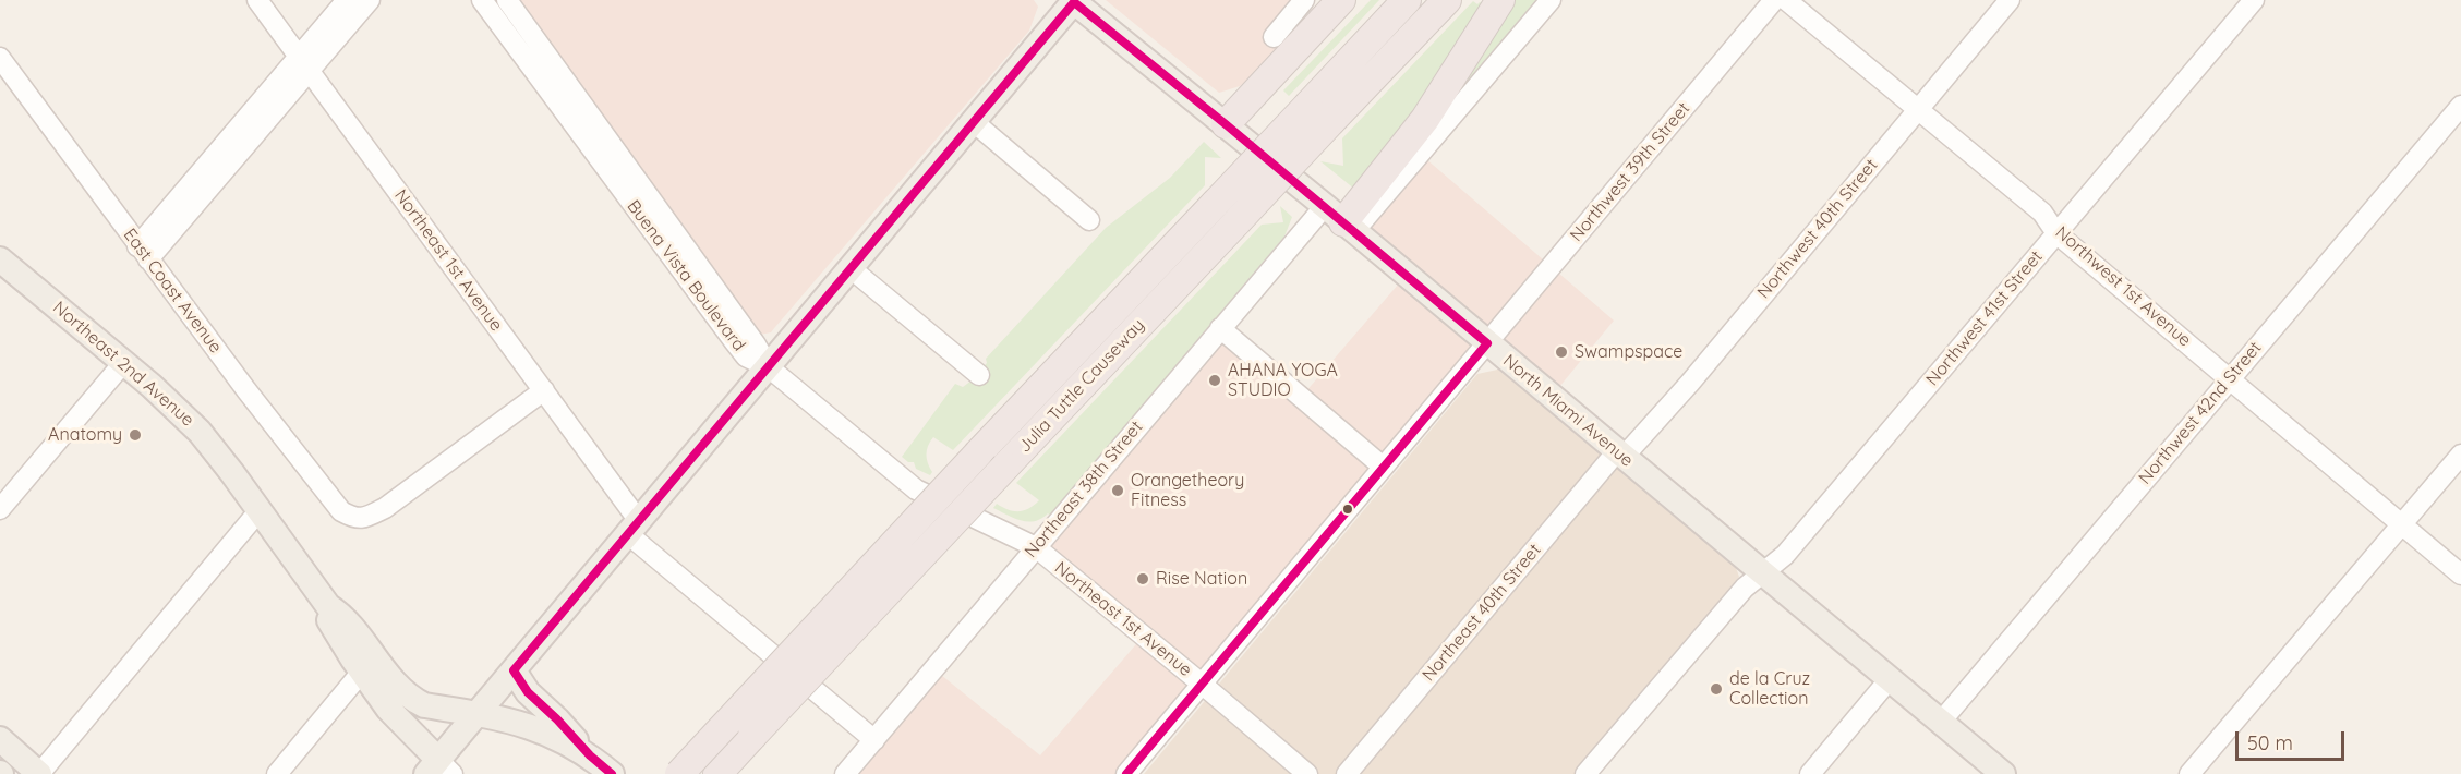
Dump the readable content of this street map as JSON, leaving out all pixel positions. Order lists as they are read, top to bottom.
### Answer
{
  "streets": {
    "highway": ["Julia Tuttle Causeway"],
    "main road": ["Northeast 2nd Avenue", "North Miami Avenue"],
    "street": [
      "Northwest 39th Street",
      "Northwest 40th Street",
      "Northeast 1st Avenue",
      "Buena Vista Boulevard",
      "Northwest 1st Avenue",
      "East Coast Avenue",
      "Northwest 41st Street",
      "Northwest 42nd Street",
      "Northeast 38th Street",
      "Northeast 40th Street"
    ]
  },
  "crossings": [
    ["Northwest 39th Street", "Northeast 1st Avenue"],
    ["Northwest 39th Street", "North Miami Avenue"],
    ["Northwest 40th Street", "Northwest 1st Avenue"],
    ["Northwest 40th Street", "North Miami Avenue"],
    ["Northwest 40th Street", "Northeast 40th Street"],
    ["Northeast 1st Avenue", "Buena Vista Boulevard"],
    ["Northeast 1st Avenue", "East Coast Avenue"],
    ["Northeast 1st Avenue", "Northeast 38th Street"],
    ["Northwest 1st Avenue", "Northwest 41st Street"],
    ["Northwest 1st Avenue", "Northwest 42nd Street"],
    ["Northwest 41st Street", "North Miami Avenue"],
    ["North Miami Avenue", "Northwest 42nd Street"],
    ["North Miami Avenue", "Northeast 38th Street"],
    ["North Miami Avenue", "Northeast 40th Street"]
  ],
  "places": [
    "Swampspace",
    "AHANA YOGA STUDIO",
    "Anatomy",
    "Orangetheory Fitness",
    "Rise Nation",
    "de la Cruz Collection"
  ],
  "scale_bar": "50 m"
}
